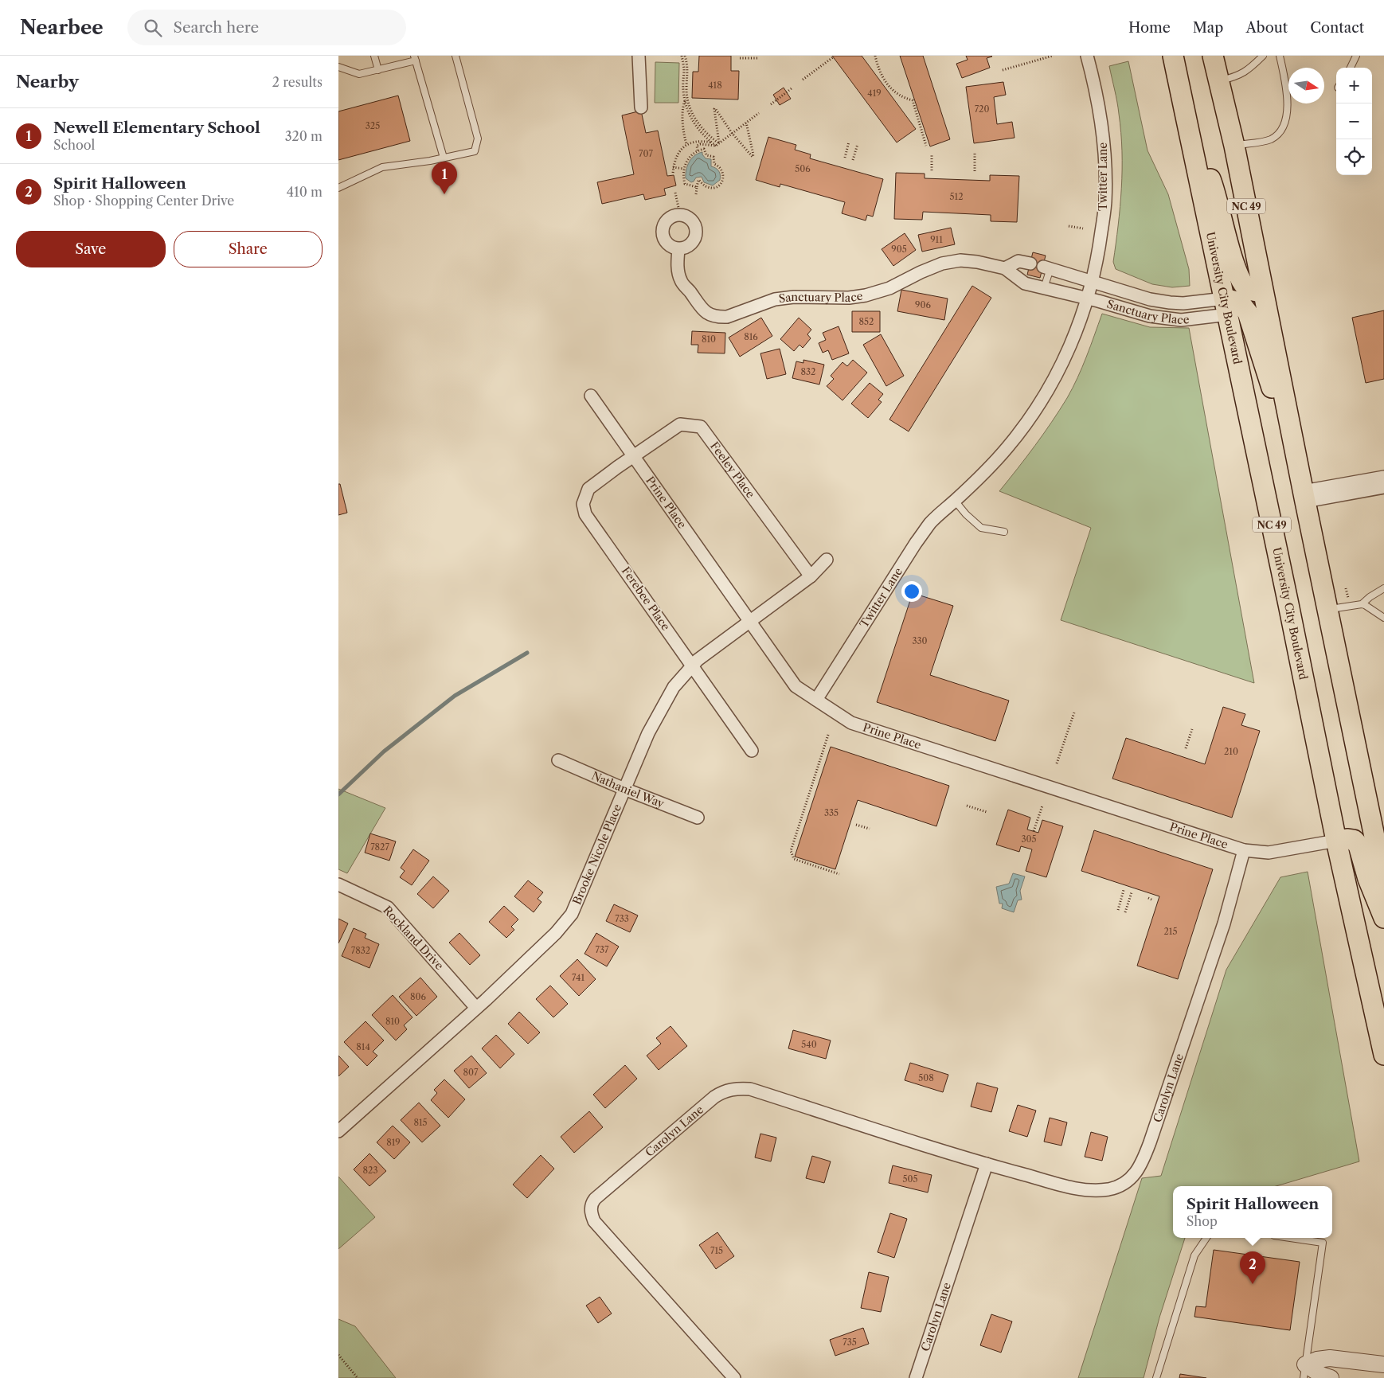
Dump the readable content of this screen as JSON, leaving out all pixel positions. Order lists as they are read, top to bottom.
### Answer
{
  "streets": {
    "main road": ["NC 49", "University City Boulevard"],
    "street": [
      "Twitter Lane",
      "Sanctuary Place",
      "Feeley Place",
      "Prine Place",
      "Ferebee Place",
      "Nathaniel Way",
      "Brooke Nicole Place",
      "Rockland Drive",
      "Carolyn Lane"
    ]
  },
  "crossings": [
    ["Twitter Lane", "Sanctuary Place"],
    ["Twitter Lane", "Prine Place"],
    ["Sanctuary Place", "University City Boulevard"],
    ["University City Boulevard", "Prine Place"],
    ["Feeley Place", "Prine Place"],
    ["Feeley Place", "Ferebee Place"],
    ["Feeley Place", "Brooke Nicole Place"],
    ["Prine Place", "Ferebee Place"],
    ["Prine Place", "Brooke Nicole Place"],
    ["Prine Place", "Carolyn Lane"],
    ["Ferebee Place", "Brooke Nicole Place"],
    ["Nathaniel Way", "Brooke Nicole Place"],
    ["Brooke Nicole Place", "Rockland Drive"]
  ],
  "house_numbers": [
    "418",
    "419",
    "720",
    "325",
    "707",
    "506",
    "512",
    "911",
    "905",
    "906",
    "852",
    "816",
    "810",
    "832",
    "330",
    "210",
    "335",
    "305",
    "7827",
    "733",
    "215",
    "737",
    "7832",
    "741",
    "806",
    "810",
    "540",
    "814",
    "807",
    "508",
    "815",
    "819",
    "823",
    "505",
    "715",
    "735"
  ],
  "north": "right",
  "page": {
    "header": "Nearbee",
    "search": "Search here",
    "nav": [
      "Home",
      "Map",
      "About",
      "Contact"
    ],
    "heading": ["Nearby", "2 results"],
    "map_buttons": ["+", "−"],
    "list": [
      {
        "mark": "1",
        "name": "Newell Elementary School",
        "note": "School",
        "value": "320 m"
      },
      {
        "mark": "2",
        "name": "Spirit Halloween",
        "note": "Shop · Shopping Center Drive",
        "value": "410 m"
      }
    ],
    "pins": ["1", "2"],
    "buttons": ["Save", "Share"],
    "popup": ["Spirit Halloween", "Shop"]
  }
}
